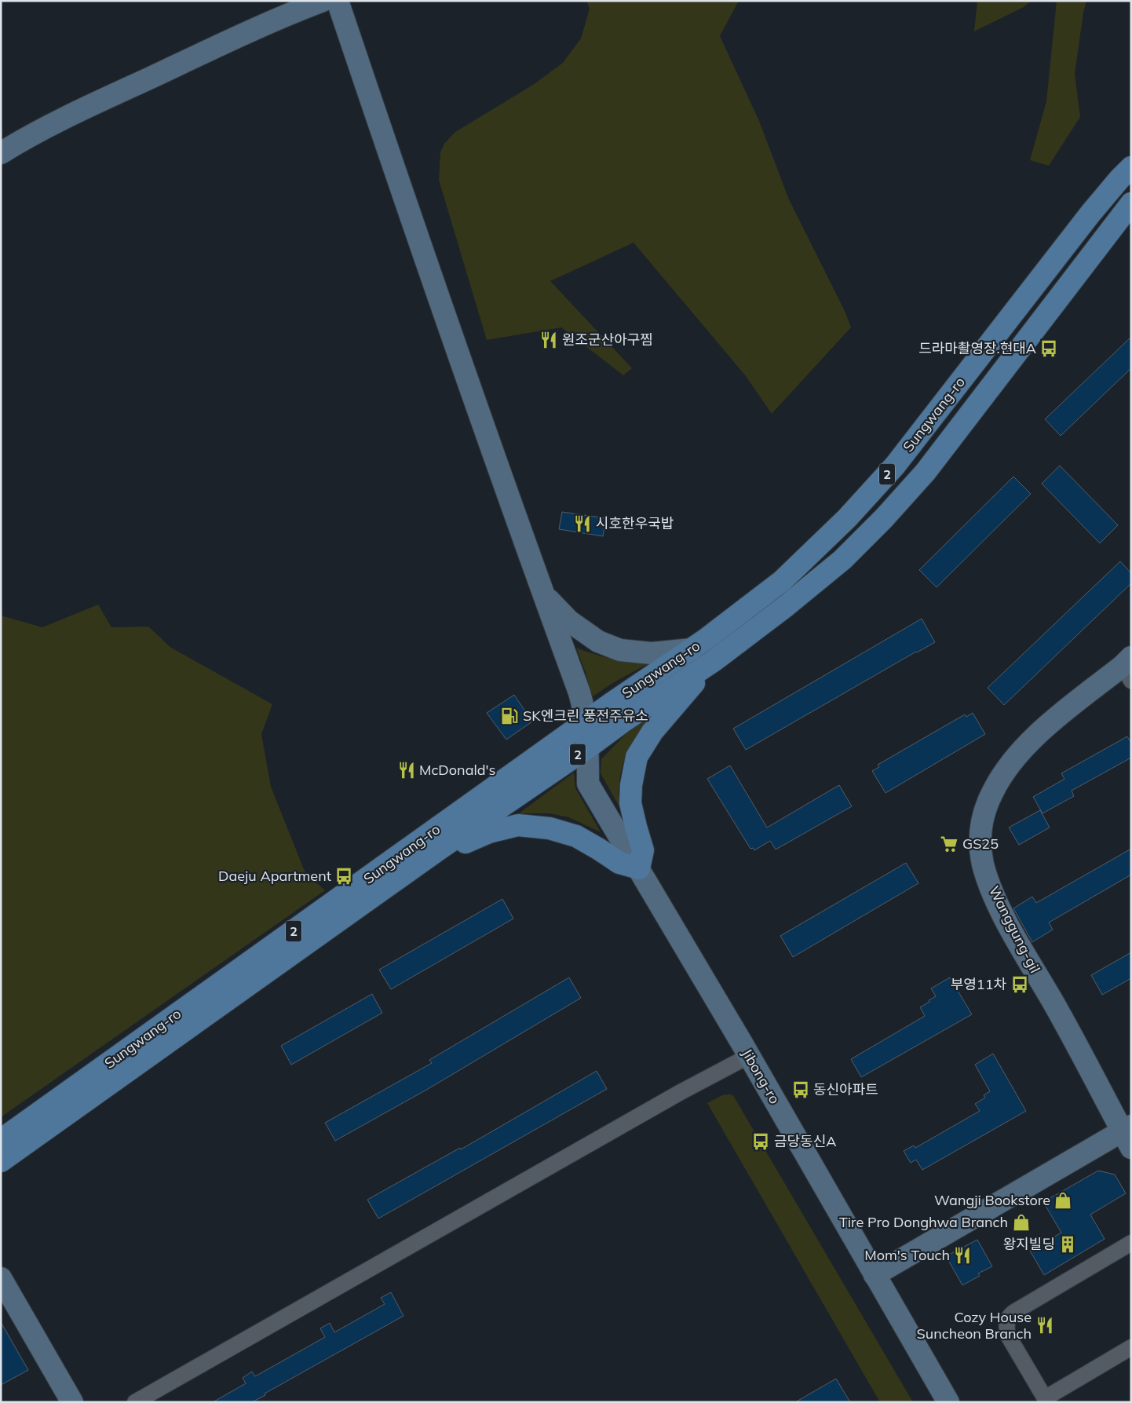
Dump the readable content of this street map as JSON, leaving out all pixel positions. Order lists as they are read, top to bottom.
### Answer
{
  "streets": {
    "main road": ["Sungwang-ro", "2"],
    "street": ["Wanggung-gil", "Jibong-ro"]
  },
  "crossings": [
    ["Sungwang-ro", "Jibong-ro"]
  ],
  "places": {
    "restaurant": [
      "원조군산아구찜",
      "시호한우국밥",
      "McDonald's",
      "Mom's Touch",
      "Cozy House Suncheon Branch"
    ],
    "bus stop": [
      "드라마촬영장.현대A",
      "Daeju Apartment",
      "부영11차",
      "동신아파트",
      "금당동신A"
    ],
    "fuel station": ["SK엔크린 풍전주유소"],
    "supermarket": ["GS25"],
    "shop": ["Wangji Bookstore", "Tire Pro Donghwa Branch"],
    "building": ["왕지빌딩"]
  }
}
